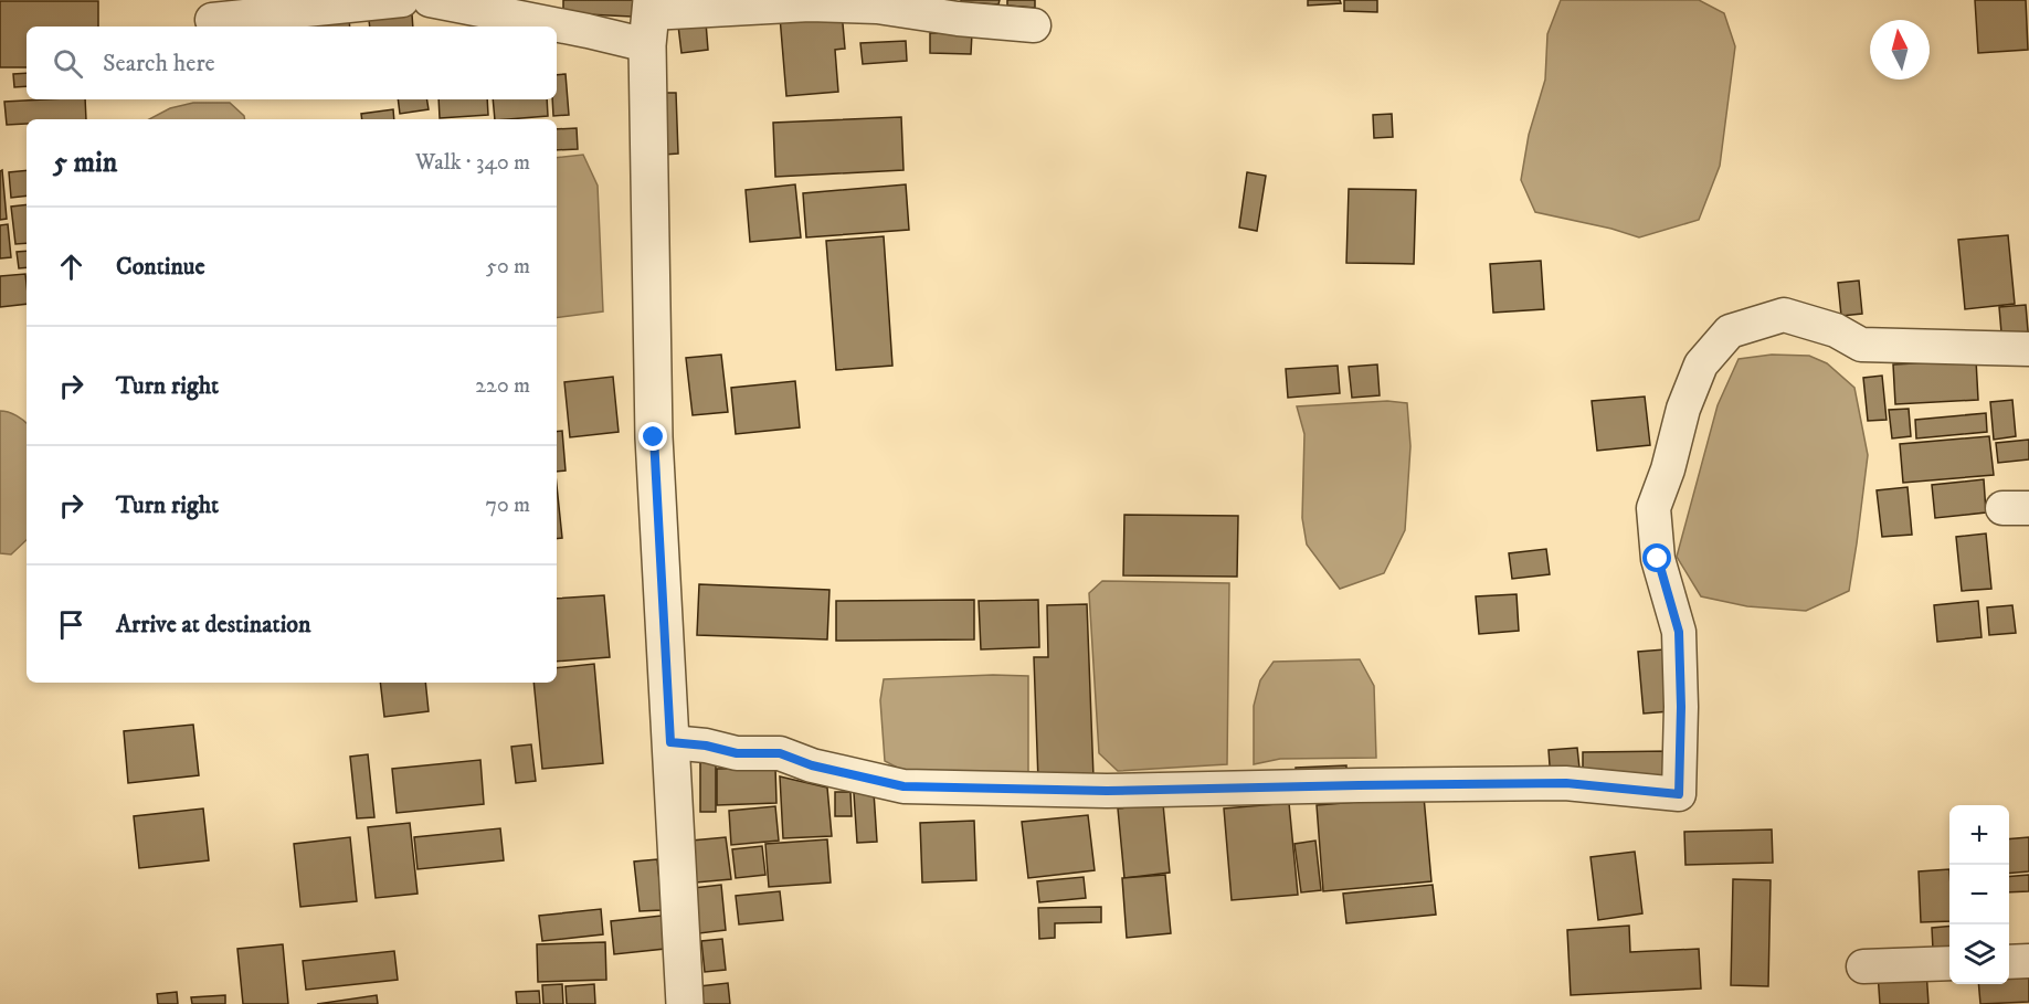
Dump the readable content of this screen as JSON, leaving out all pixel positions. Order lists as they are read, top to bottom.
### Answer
{
  "north": "top",
  "page": {
    "search": "Search here",
    "heading": ["5 min", "Walk · 340 m"],
    "list": [
      ["Continue", "50 m"],
      ["Turn right", "220 m"],
      ["Turn right", "70 m"],
      "Arrive at destination"
    ],
    "map_buttons": ["+", "−"]
  }
}
